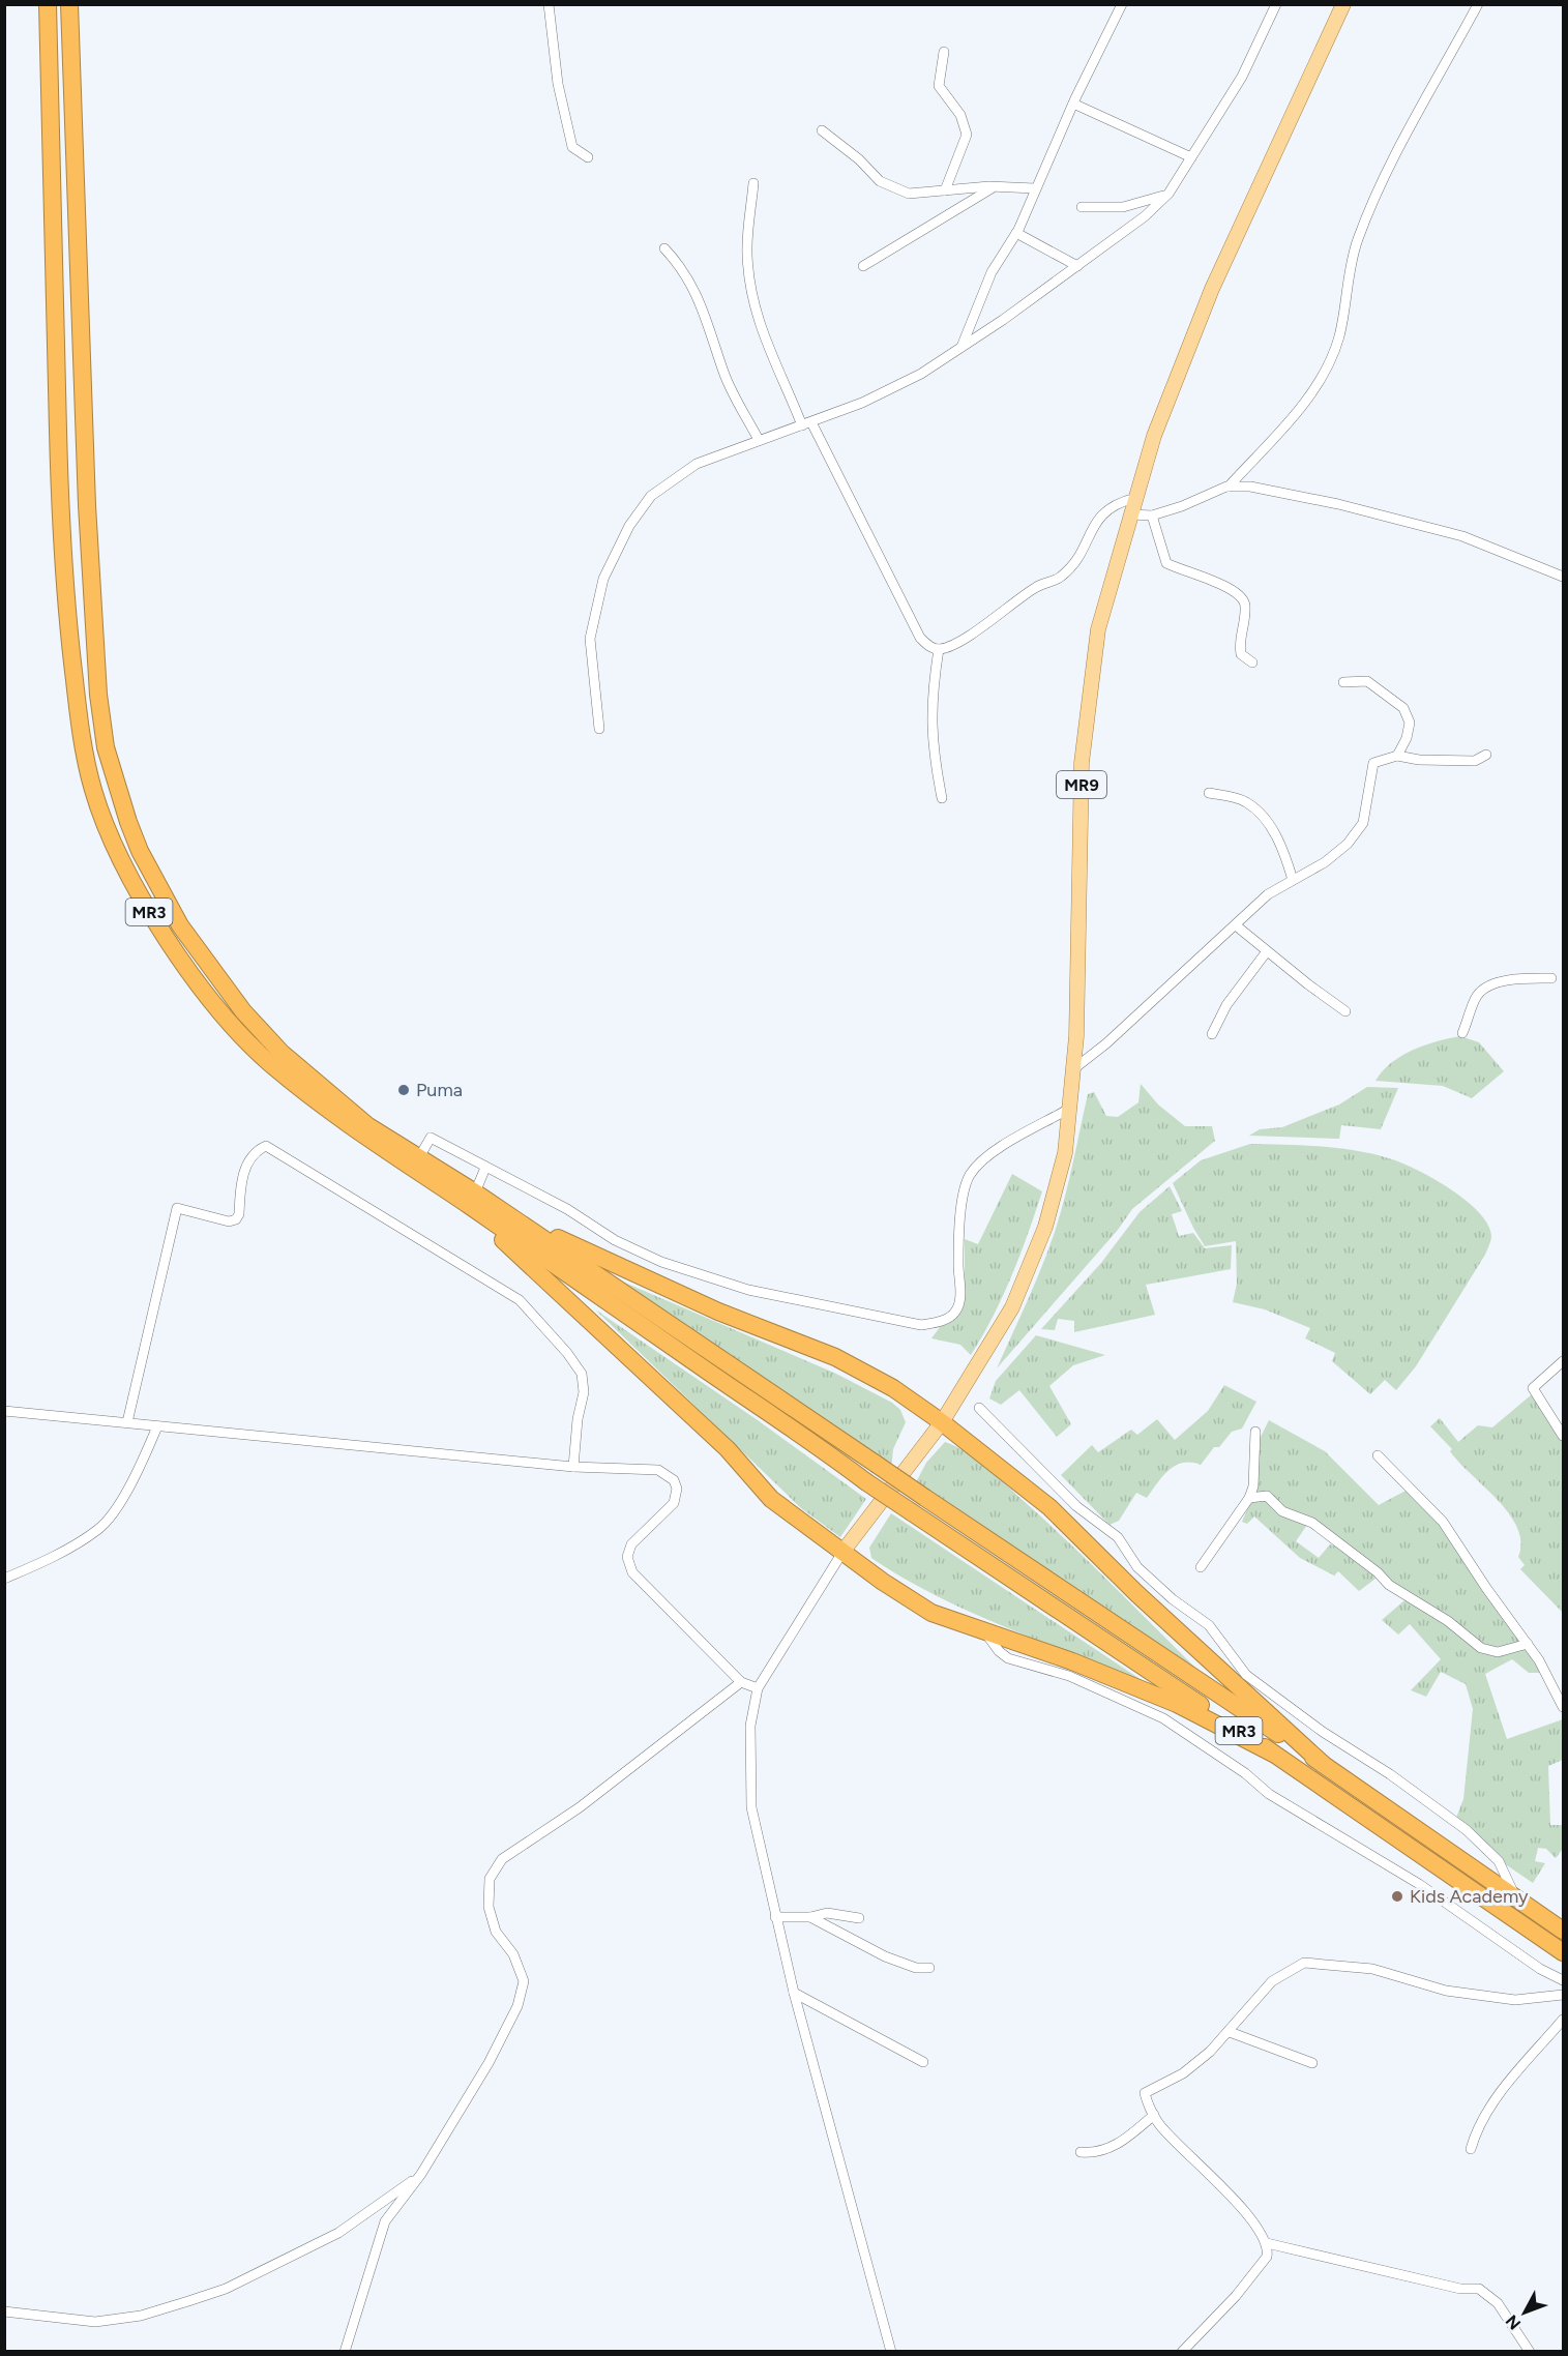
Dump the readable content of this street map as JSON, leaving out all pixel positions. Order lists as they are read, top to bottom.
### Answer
{
  "streets": {
    "highway": ["MR3"],
    "main road": ["MR9"]
  },
  "places": ["Puma", "Kids Academy"],
  "north": "bottom left"
}
